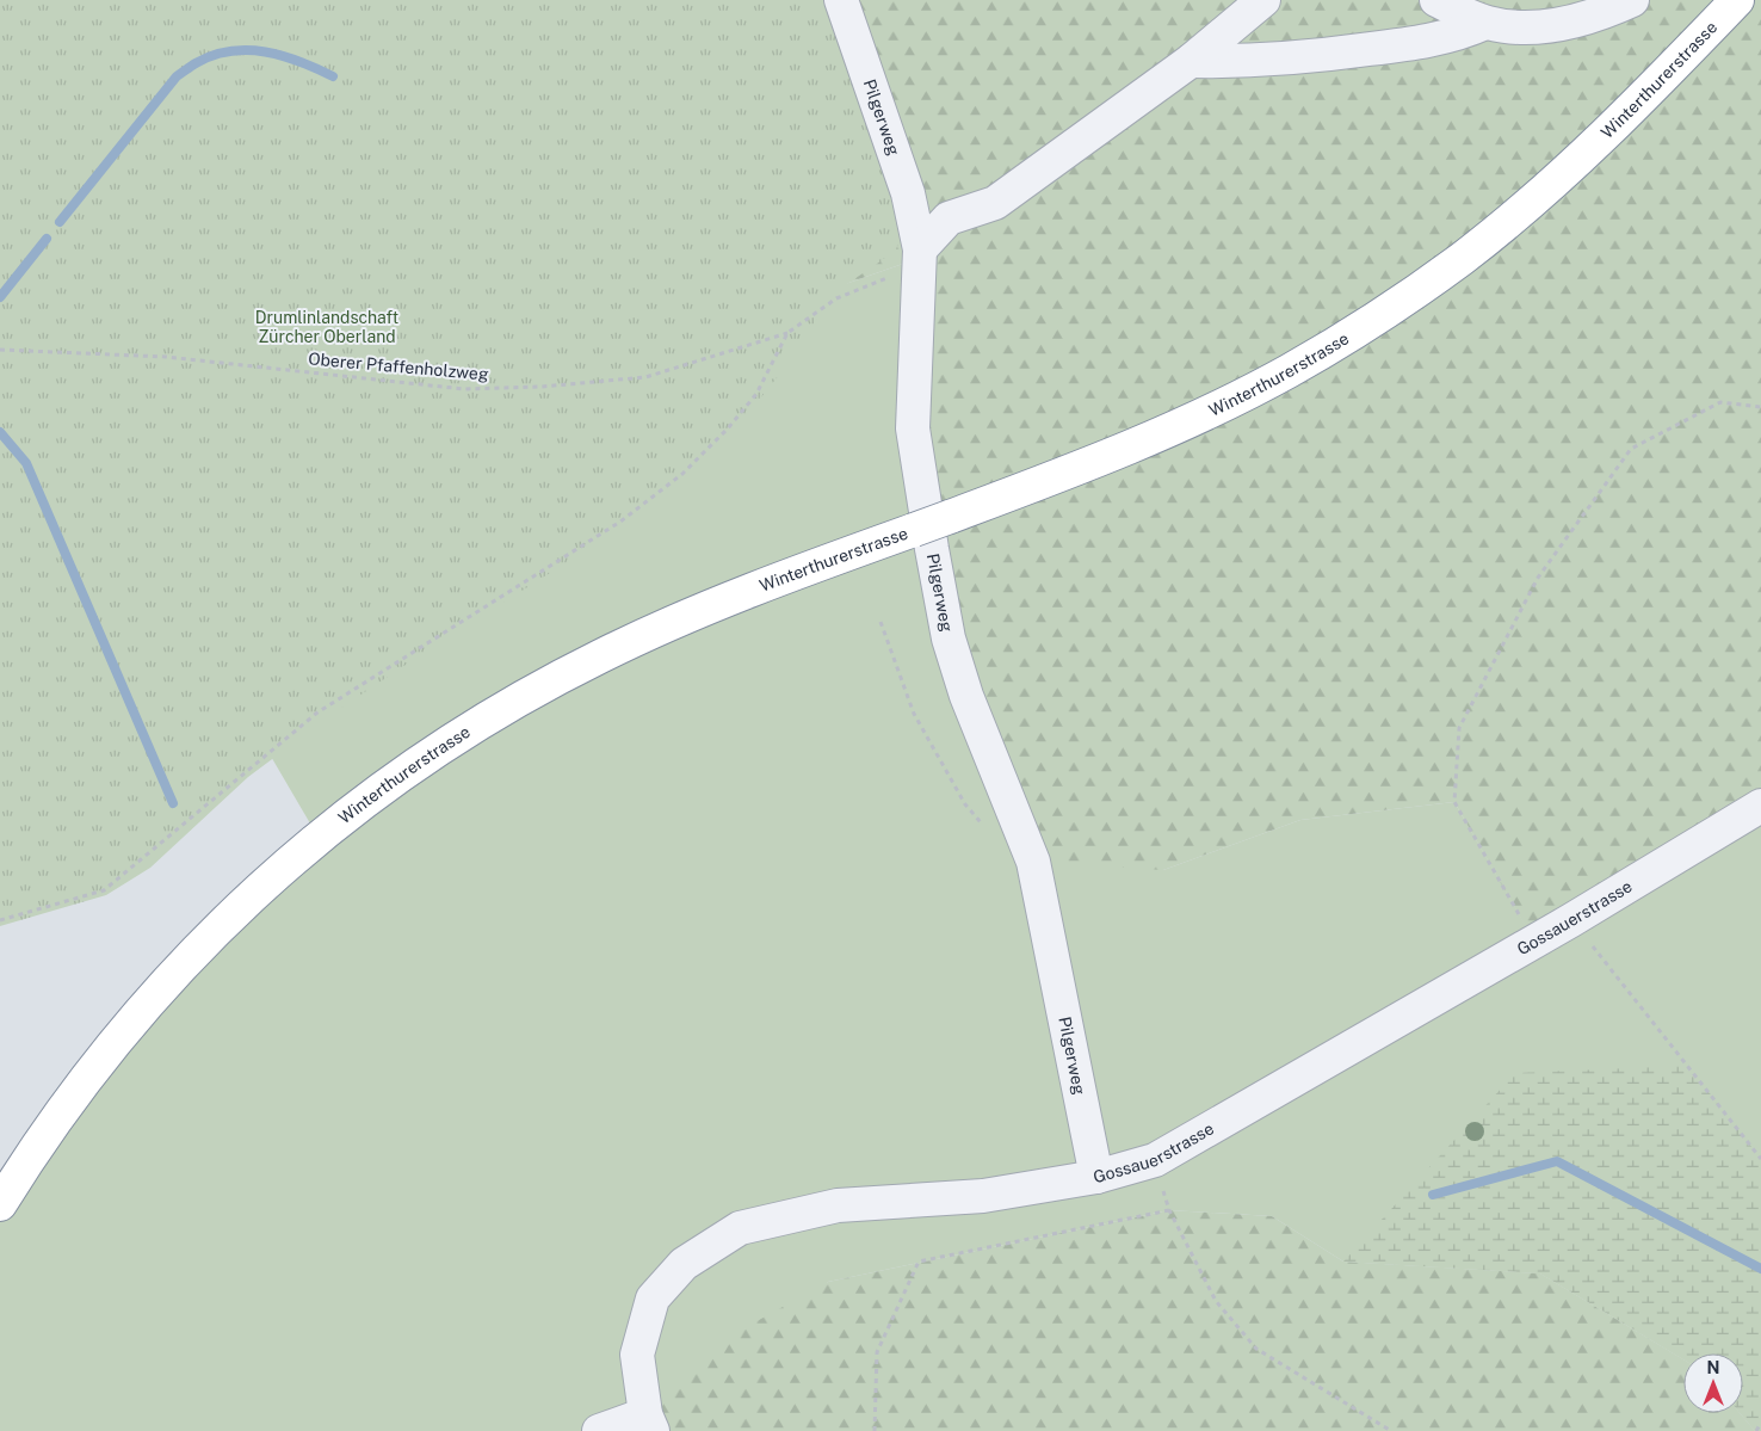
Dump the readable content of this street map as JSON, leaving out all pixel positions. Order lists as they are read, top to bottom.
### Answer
{
  "streets": {
    "highway": ["Winterthurerstrasse"],
    "street": ["Pilgerweg", "Gossauerstrasse"],
    "path": ["Oberer Pfaffenholzweg"]
  },
  "crossings": [
    ["Pilgerweg", "Gossauerstrasse"]
  ],
  "parks": ["Drumlinlandschaft Zürcher Oberland"],
  "north": "top"
}
